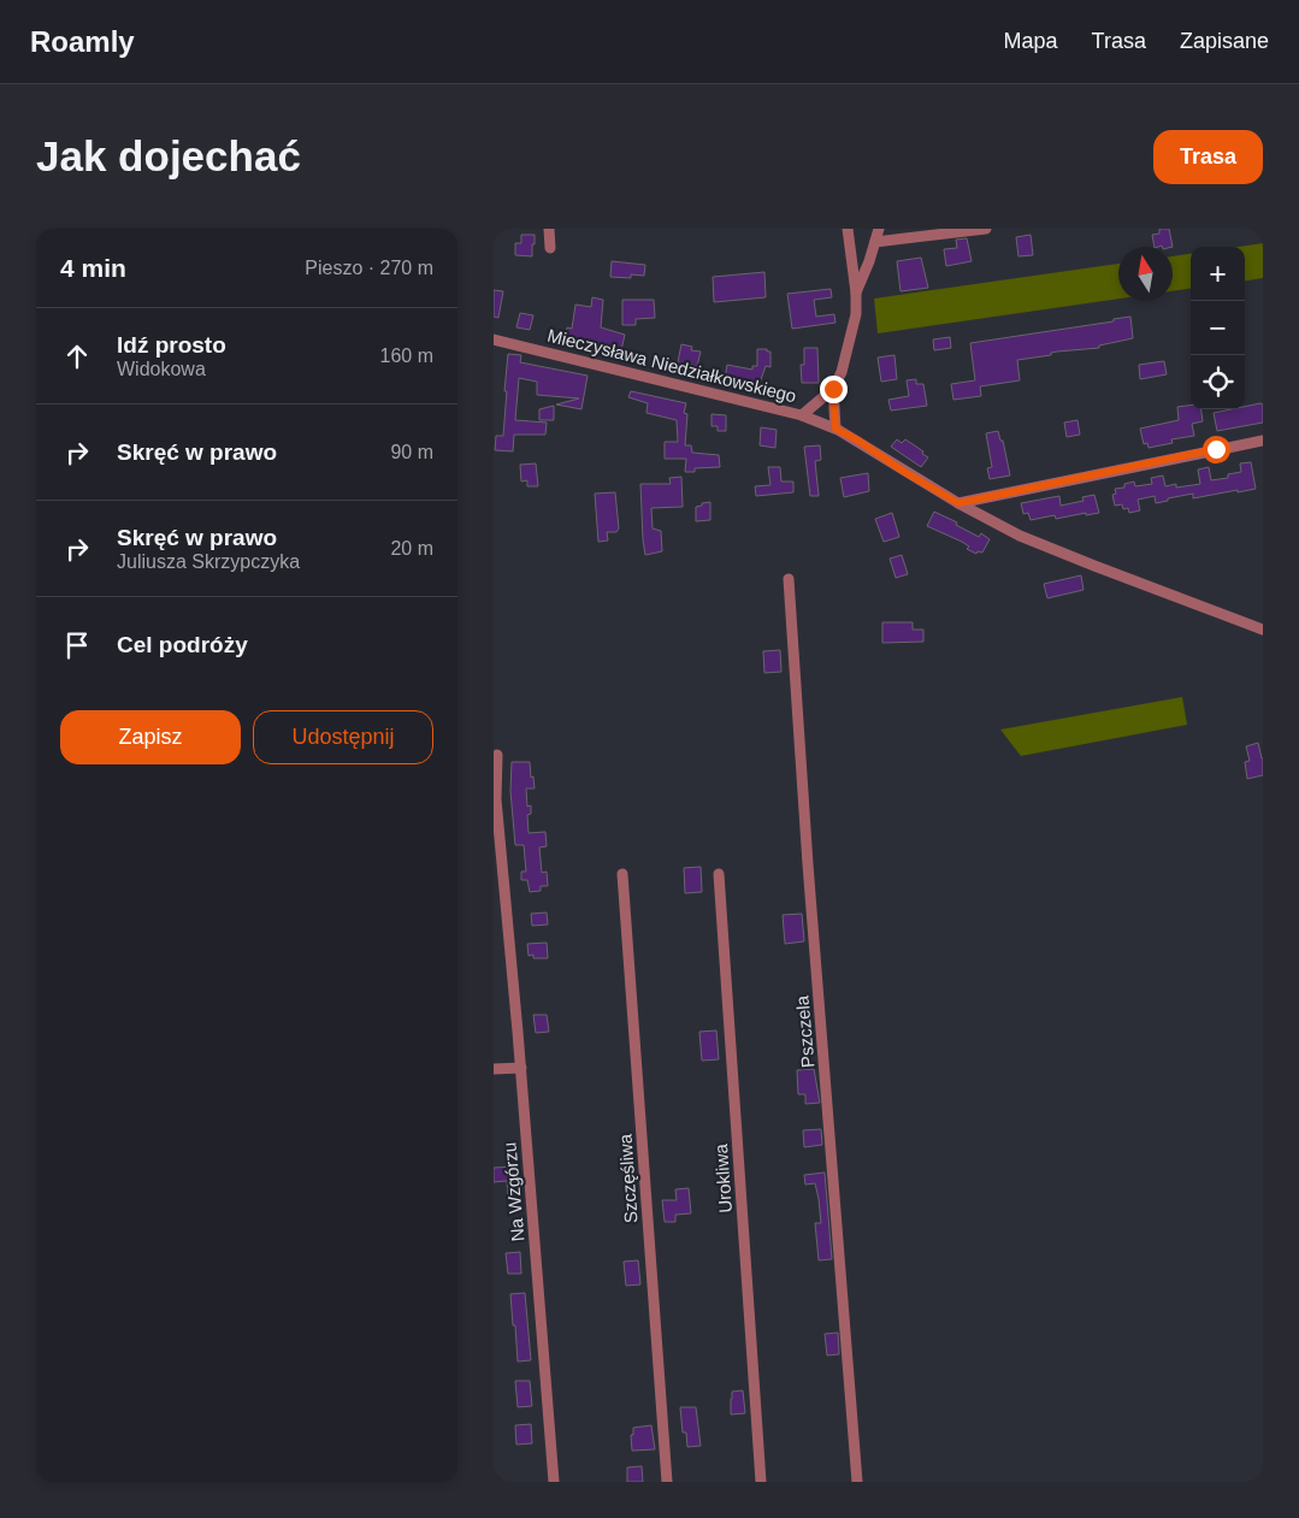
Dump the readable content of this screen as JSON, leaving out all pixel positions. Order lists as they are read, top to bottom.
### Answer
{
  "streets": {
    "street": [
      "Mieczysława Niedziałkowskiego",
      "Pszczela",
      "Szczęśliwa",
      "Urokliwa",
      "Na Wzgórzu"
    ]
  },
  "north": "top",
  "page": {
    "header": "Roamly",
    "nav": ["Mapa", "Trasa", "Zapisane"],
    "buttons": [
      "Trasa",
      ["Zapisz", "Udostępnij"]
    ],
    "title": "Jak dojechać",
    "heading": ["4 min", "Pieszo · 270 m"],
    "map_buttons": ["+", "−"],
    "list": [
      ["Idź prosto", "Widokowa", "160 m"],
      ["Skręć w prawo", "90 m"],
      ["Skręć w prawo", "Juliusza Skrzypczyka", "20 m"],
      "Cel podróży"
    ]
  }
}
